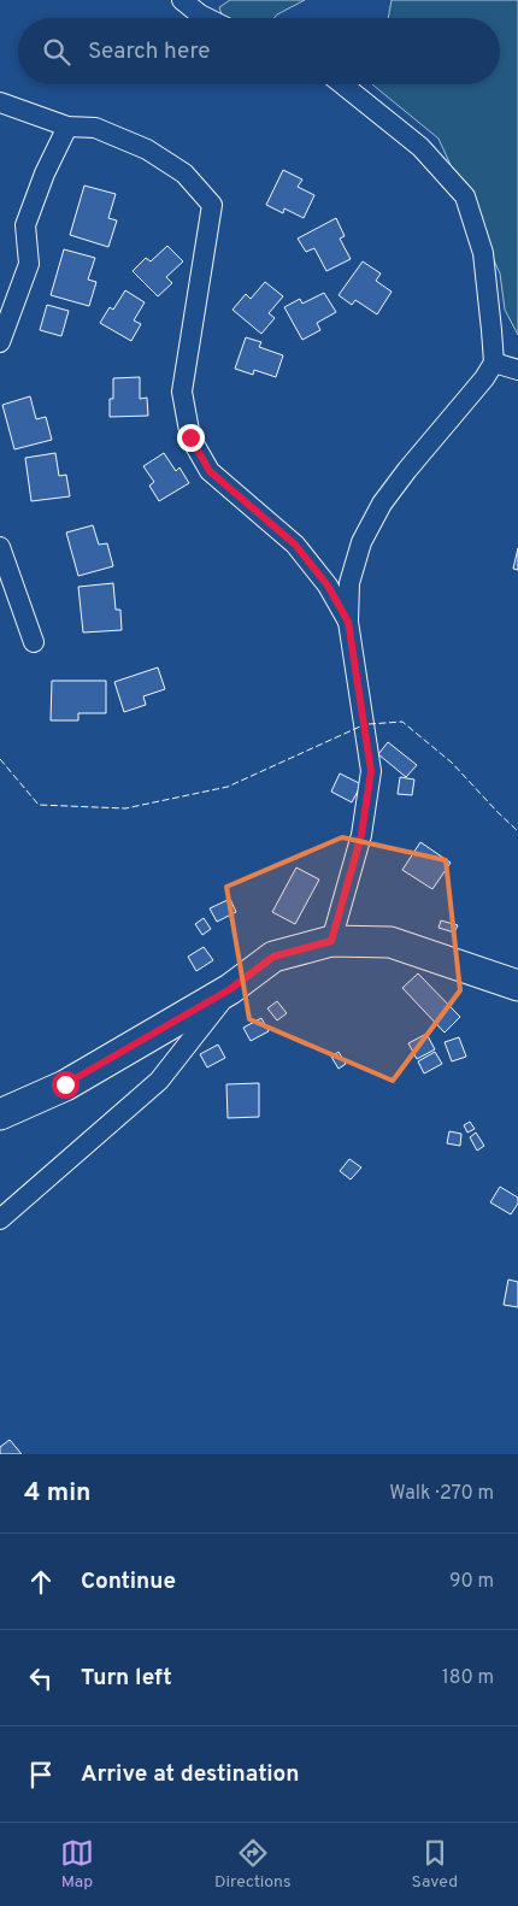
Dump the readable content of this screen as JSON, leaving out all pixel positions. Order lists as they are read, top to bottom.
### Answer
{
  "page": {
    "search": "Search here",
    "heading": ["4 min", "Walk · 270 m"],
    "list": [
      ["Continue", "90 m"],
      ["Turn left", "180 m"],
      "Arrive at destination"
    ],
    "nav": ["Map", "Directions", "Saved"]
  }
}
